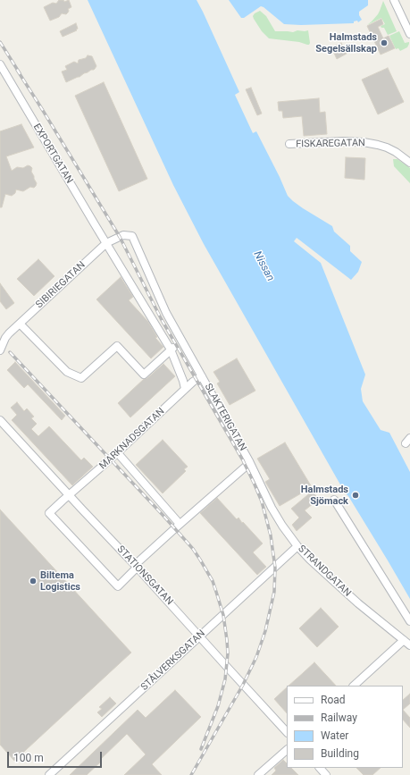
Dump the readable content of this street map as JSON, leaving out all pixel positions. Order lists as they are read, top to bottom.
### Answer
{
  "streets": {
    "street": [
      "FISKAREGATAN",
      "EXPORTGATAN",
      "SIBIRIEGATAN",
      "SLAKTERIGATAN",
      "MARKNADSGATAN",
      "STRANDGATAN",
      "STATIONSGATAN",
      "STÅLVERKSGATAN"
    ]
  },
  "crossings": [
    ["EXPORTGATAN", "SIBIRIEGATAN"],
    ["EXPORTGATAN", "MARKNADSGATAN"],
    ["SIBIRIEGATAN", "SLAKTERIGATAN"],
    ["SLAKTERIGATAN", "MARKNADSGATAN"],
    ["SLAKTERIGATAN", "STRANDGATAN"],
    ["SLAKTERIGATAN", "STATIONSGATAN"],
    ["MARKNADSGATAN", "STATIONSGATAN"],
    ["STRANDGATAN", "STÅLVERKSGATAN"],
    ["STATIONSGATAN", "STÅLVERKSGATAN"]
  ],
  "water": ["Nissan"],
  "places": ["Halmstads Segelsällskap", "Halmstads Sjömack", "Biltema Logistics"],
  "legend": [
    "Road",
    "Railway",
    "Water",
    "Building"
  ],
  "scale_bar": "100 m"
}
